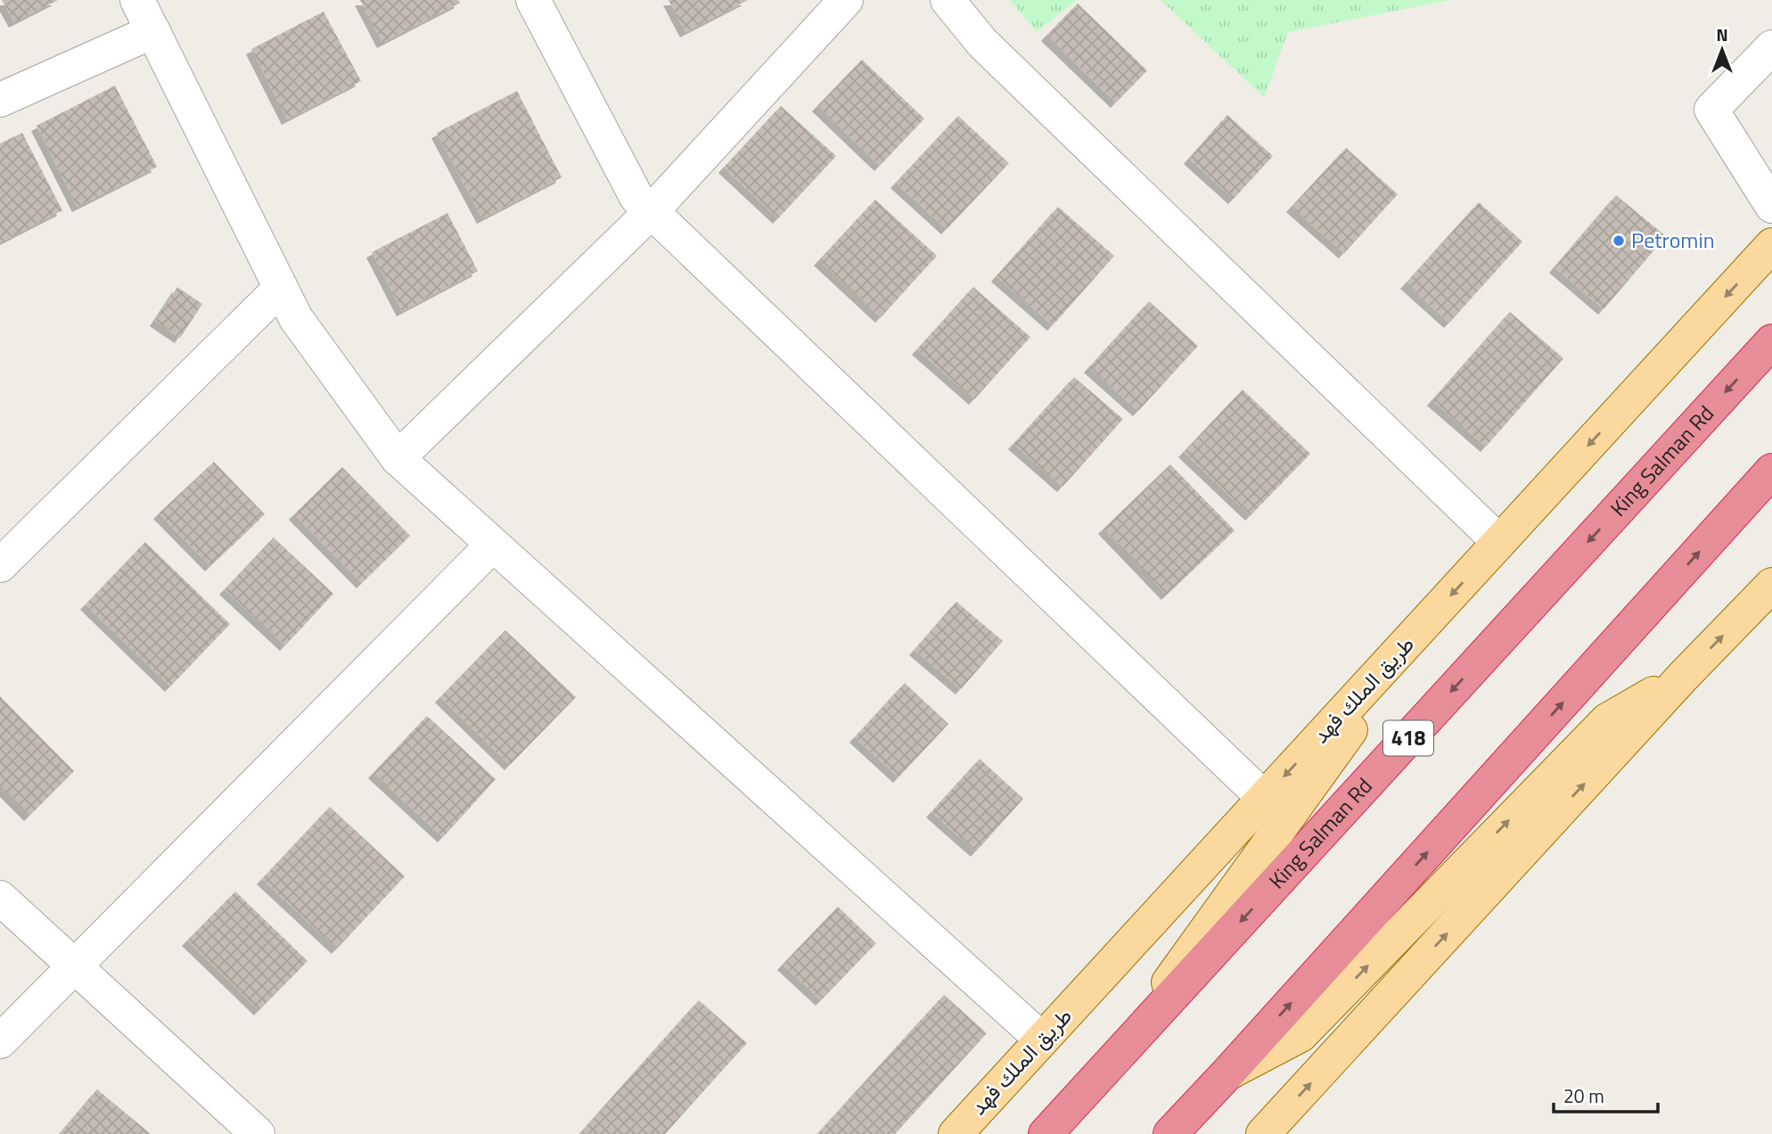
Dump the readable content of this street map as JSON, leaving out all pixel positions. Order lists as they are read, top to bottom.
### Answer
{
  "streets": {
    "highway": ["King Salman Rd", "418"],
    "main road": ["طريق الملك فهد"]
  },
  "places": ["Petromin"],
  "scale_bar": "20 m",
  "north": "top"
}
